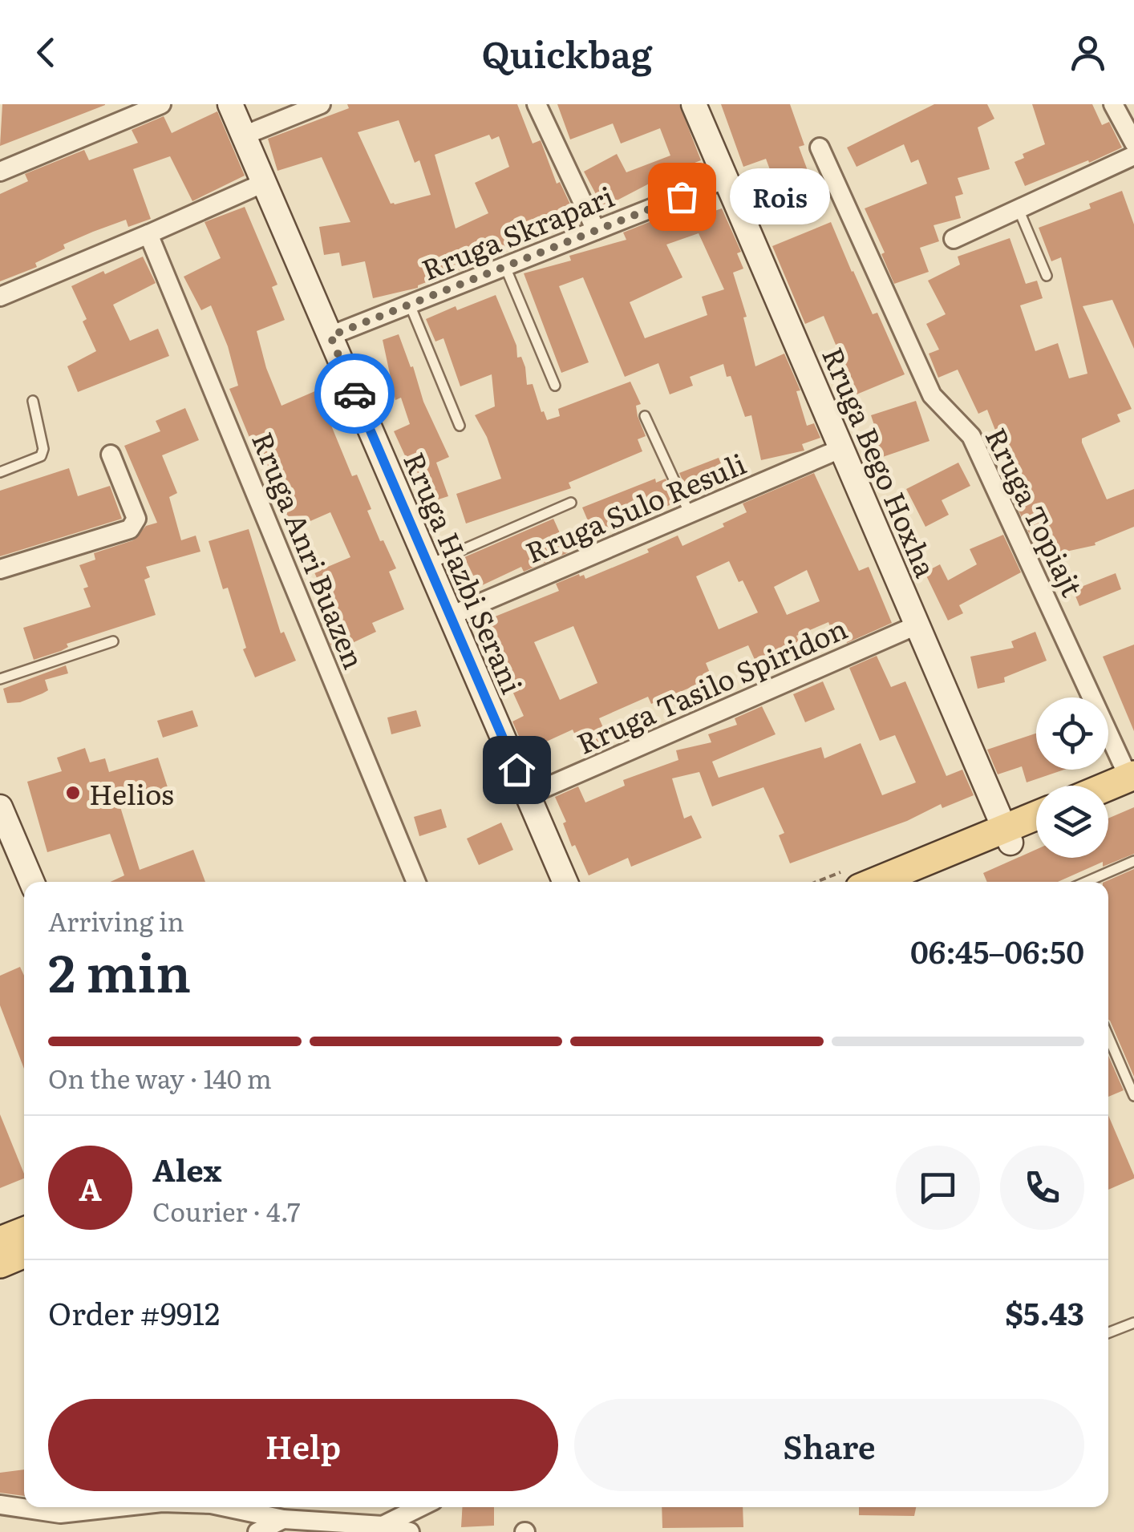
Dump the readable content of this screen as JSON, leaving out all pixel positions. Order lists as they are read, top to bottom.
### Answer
{
  "streets": {
    "street": [
      "Rruga Skrapari",
      "Rruga Bego Hoxha",
      "Rruga Sulo Resuli",
      "Rruga Topiajt",
      "Rruga Anri Buazen",
      "Rruga Hazbi Serani",
      "Rruga Tasilo Spiridon"
    ]
  },
  "crossings": [
    ["Rruga Skrapari", "Rruga Bego Hoxha"],
    ["Rruga Skrapari", "Rruga Hazbi Serani"],
    ["Rruga Bego Hoxha", "Rruga Sulo Resuli"],
    ["Rruga Bego Hoxha", "Rruga Tasilo Spiridon"],
    ["Rruga Sulo Resuli", "Rruga Hazbi Serani"],
    ["Rruga Hazbi Serani", "Rruga Tasilo Spiridon"]
  ],
  "places": ["Rois", "Helios"],
  "page": {
    "header": "Quickbag",
    "bubble": "Rois",
    "heading": ["2 min", "Arriving in", "06:45–06:50"],
    "panel": [
      "Alex",
      "Courier · 4.7",
      "Order #9912",
      "$5.43"
    ],
    "bar": "On the way · 140 m",
    "round": "A",
    "buttons": ["Help", "Share"]
  }
}
